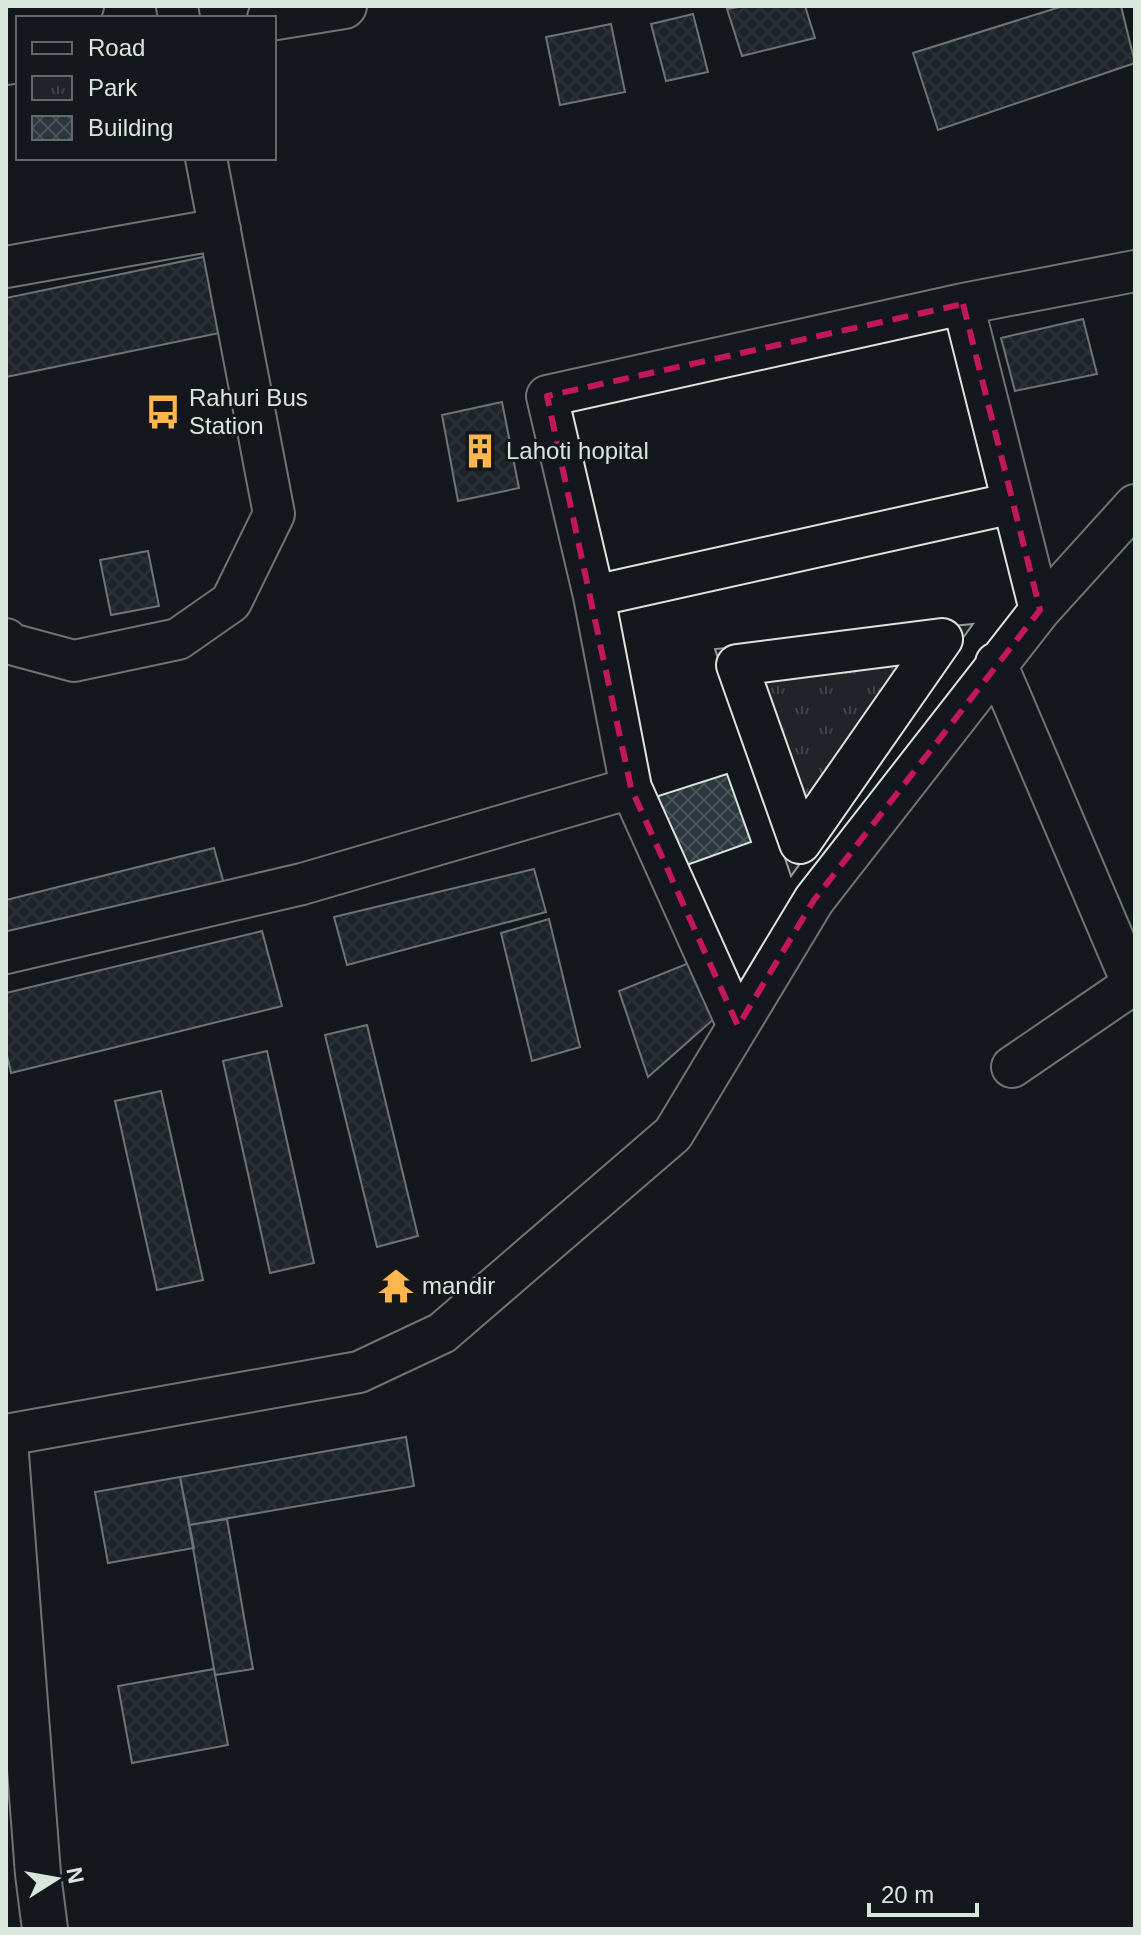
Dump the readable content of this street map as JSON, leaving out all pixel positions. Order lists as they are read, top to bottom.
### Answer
{
  "places": {
    "bus stop": ["Rahuri Bus Station"],
    "building": ["Lahoti hopital"],
    "temple": ["mandir"]
  },
  "legend": ["Road", "Park", "Building"],
  "scale_bar": "20 m",
  "north": "right"
}
